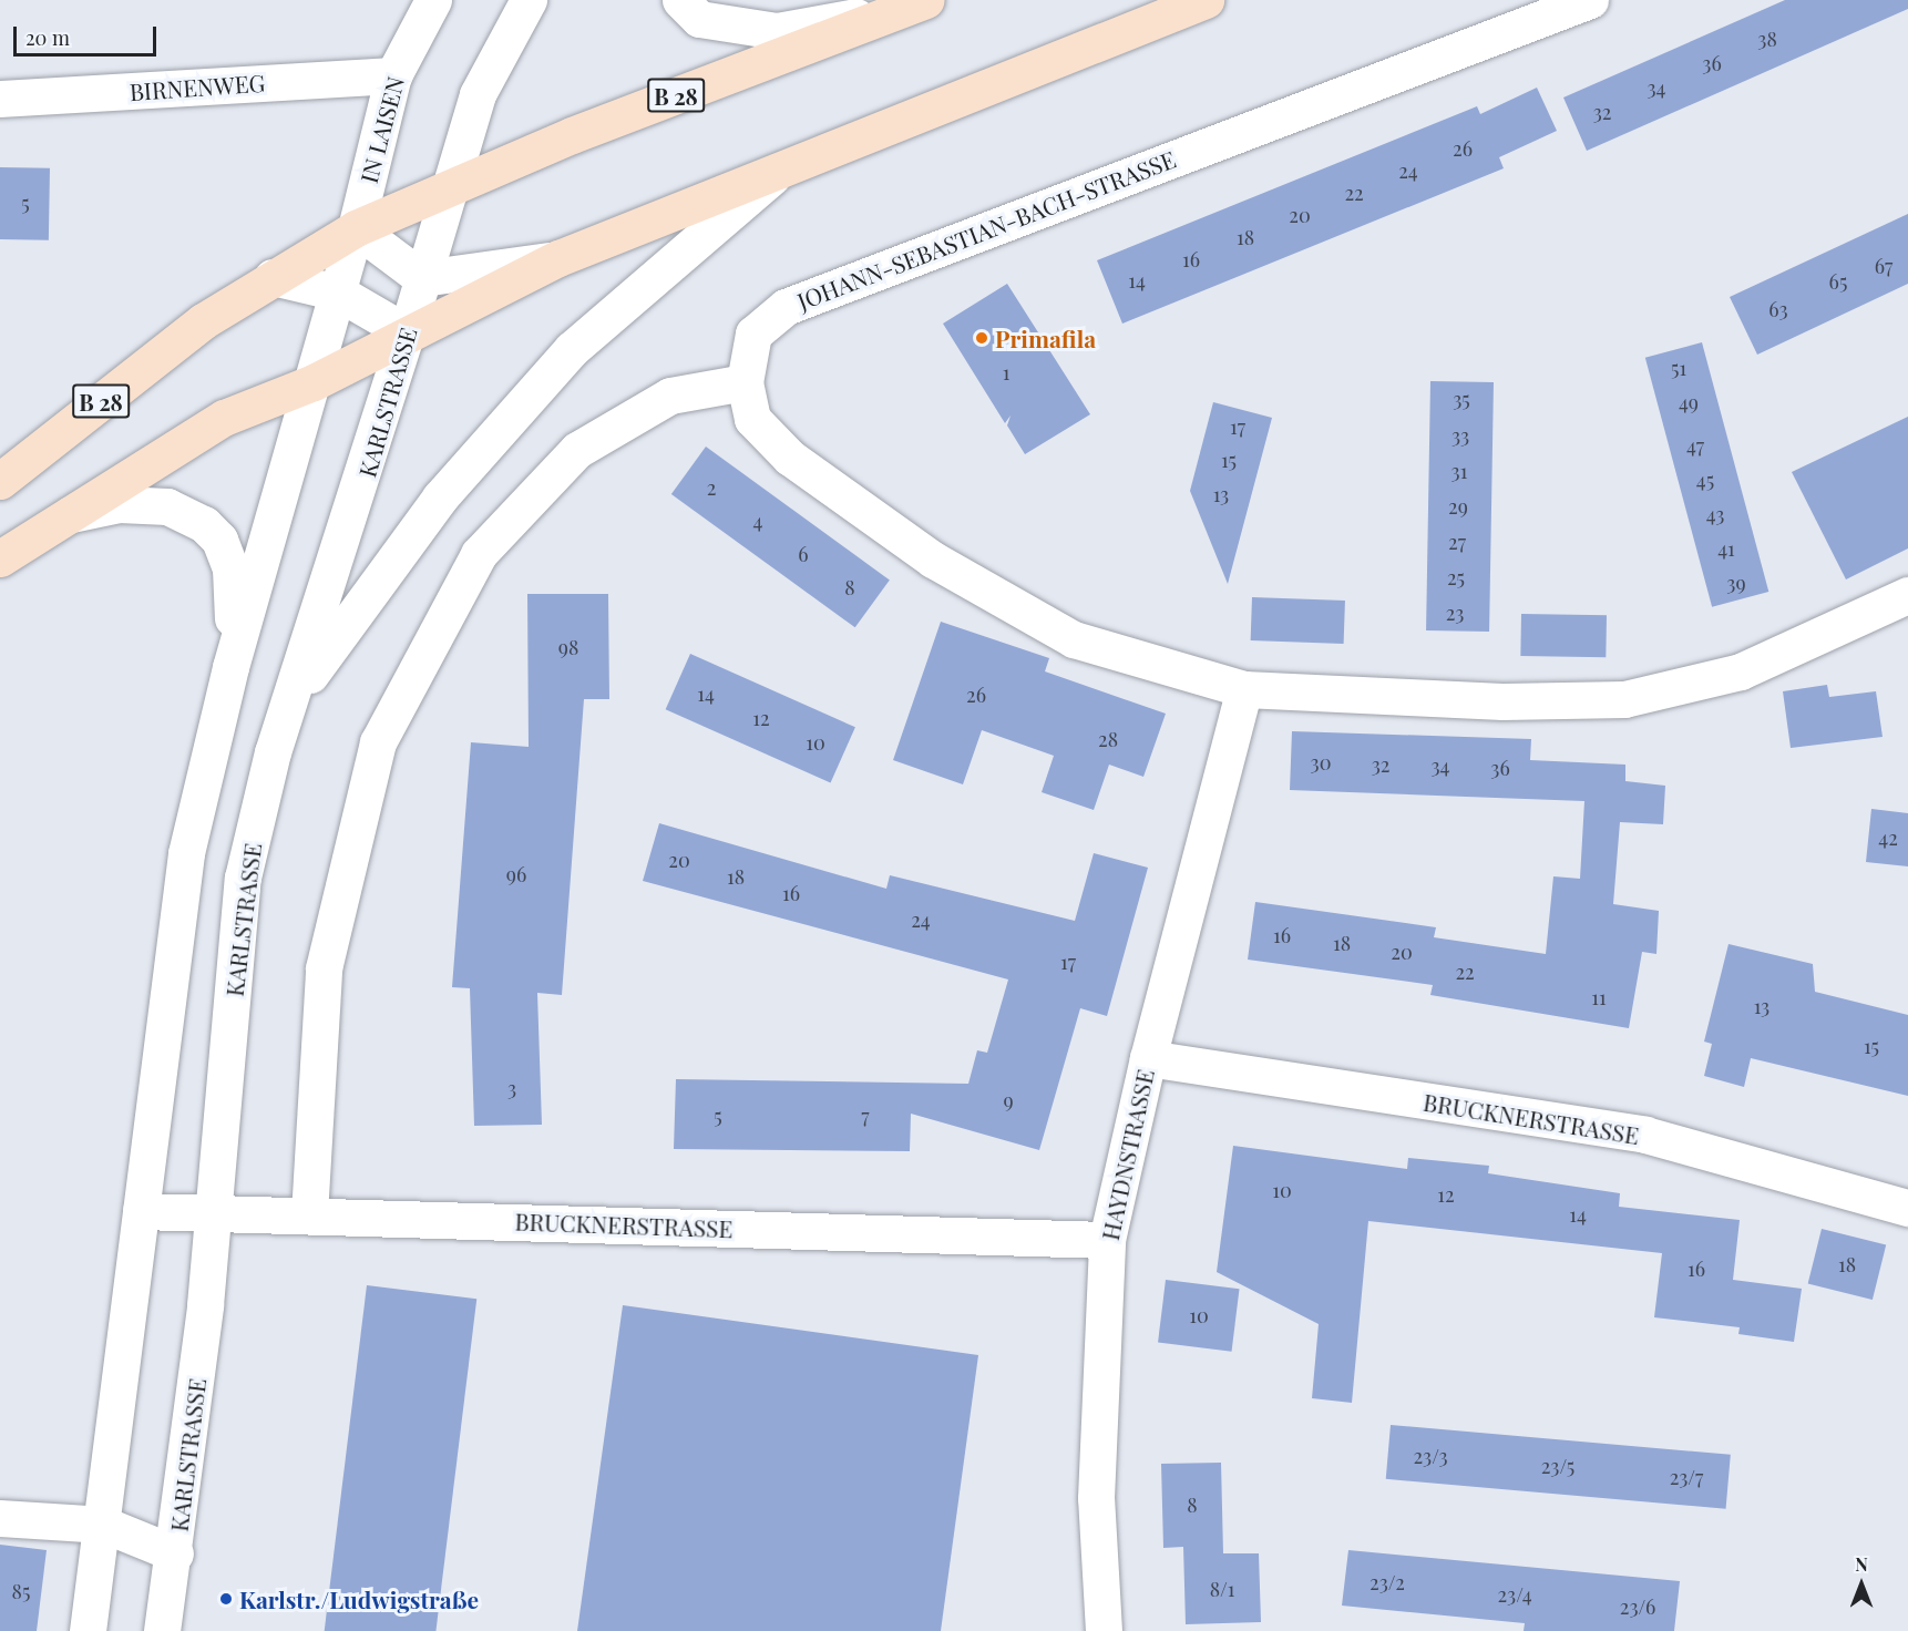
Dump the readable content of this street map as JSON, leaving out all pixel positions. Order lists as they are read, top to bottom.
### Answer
{
  "streets": {
    "main road": ["B 28"],
    "street": [
      "BIRNENWEG",
      "IN LAISEN",
      "JOHANN-SEBASTIAN-BACH-STRASSE",
      "KARLSTRASSE",
      "BRUCKNERSTRASSE",
      "HAYDNSTRASSE"
    ]
  },
  "crossings": [
    ["BIRNENWEG", "IN LAISEN"],
    ["B 28", "IN LAISEN"],
    ["B 28", "KARLSTRASSE"],
    ["KARLSTRASSE", "BRUCKNERSTRASSE"],
    ["BRUCKNERSTRASSE", "HAYDNSTRASSE"]
  ],
  "places": ["Primafila", "Karlstr./Ludwigstraße"],
  "house_numbers": [
    "38",
    "36",
    "34",
    "32",
    "26",
    "24",
    "22",
    "5",
    "20",
    "18",
    "16",
    "67",
    "14",
    "65",
    "63",
    "51",
    "1",
    "35",
    "49",
    "17",
    "33",
    "47",
    "15",
    "31",
    "45",
    "2",
    "13",
    "29",
    "43",
    "4",
    "27",
    "41",
    "6",
    "25",
    "39",
    "8",
    "23",
    "98",
    "14",
    "26",
    "12",
    "28",
    "10",
    "30",
    "32",
    "34",
    "36",
    "42",
    "20",
    "96",
    "18",
    "16",
    "24",
    "16",
    "18",
    "20",
    "17",
    "22",
    "11",
    "13",
    "15",
    "3",
    "9",
    "5",
    "7",
    "10",
    "12",
    "14",
    "18",
    "16",
    "10",
    "23/3",
    "23/5",
    "23/7",
    "8",
    "23/2",
    "8/1",
    "85",
    "23/4",
    "23/6"
  ],
  "scale_bar": "20 m",
  "north": "top"
}
